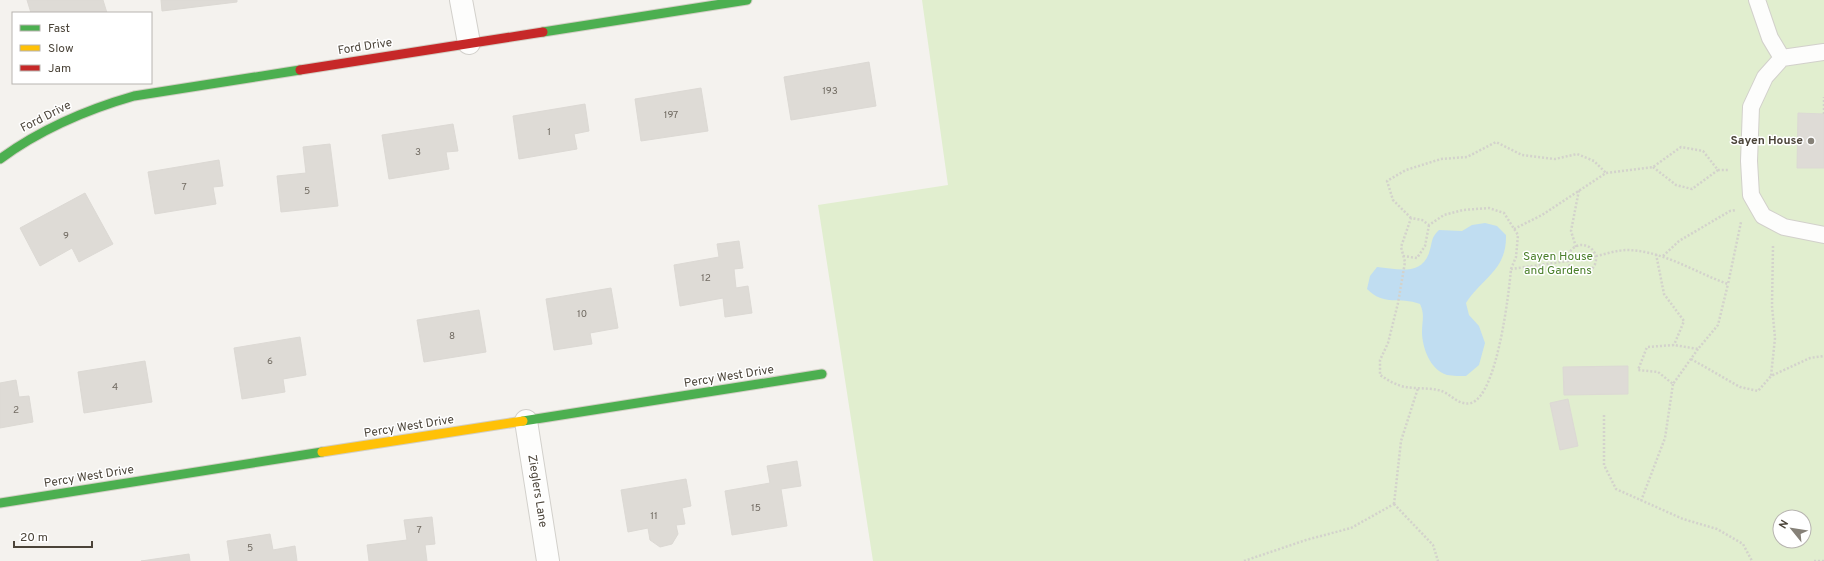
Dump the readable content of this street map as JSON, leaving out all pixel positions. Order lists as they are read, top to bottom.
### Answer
{
  "streets": {
    "street": ["Ford Drive", "Percy West Drive", "Zieglers Lane"]
  },
  "crossings": [
    ["Percy West Drive", "Zieglers Lane"]
  ],
  "parks": ["Sayen House and Gardens"],
  "places": ["Sayen House"],
  "house_numbers": [
    "193",
    "197",
    "1",
    "3",
    "7",
    "5",
    "9",
    "12",
    "10",
    "8",
    "6",
    "4",
    "2",
    "15",
    "11",
    "7",
    "5"
  ],
  "legend": ["Fast", "Slow", "Jam"],
  "scale_bar": "20 m",
  "north": "top left"
}
